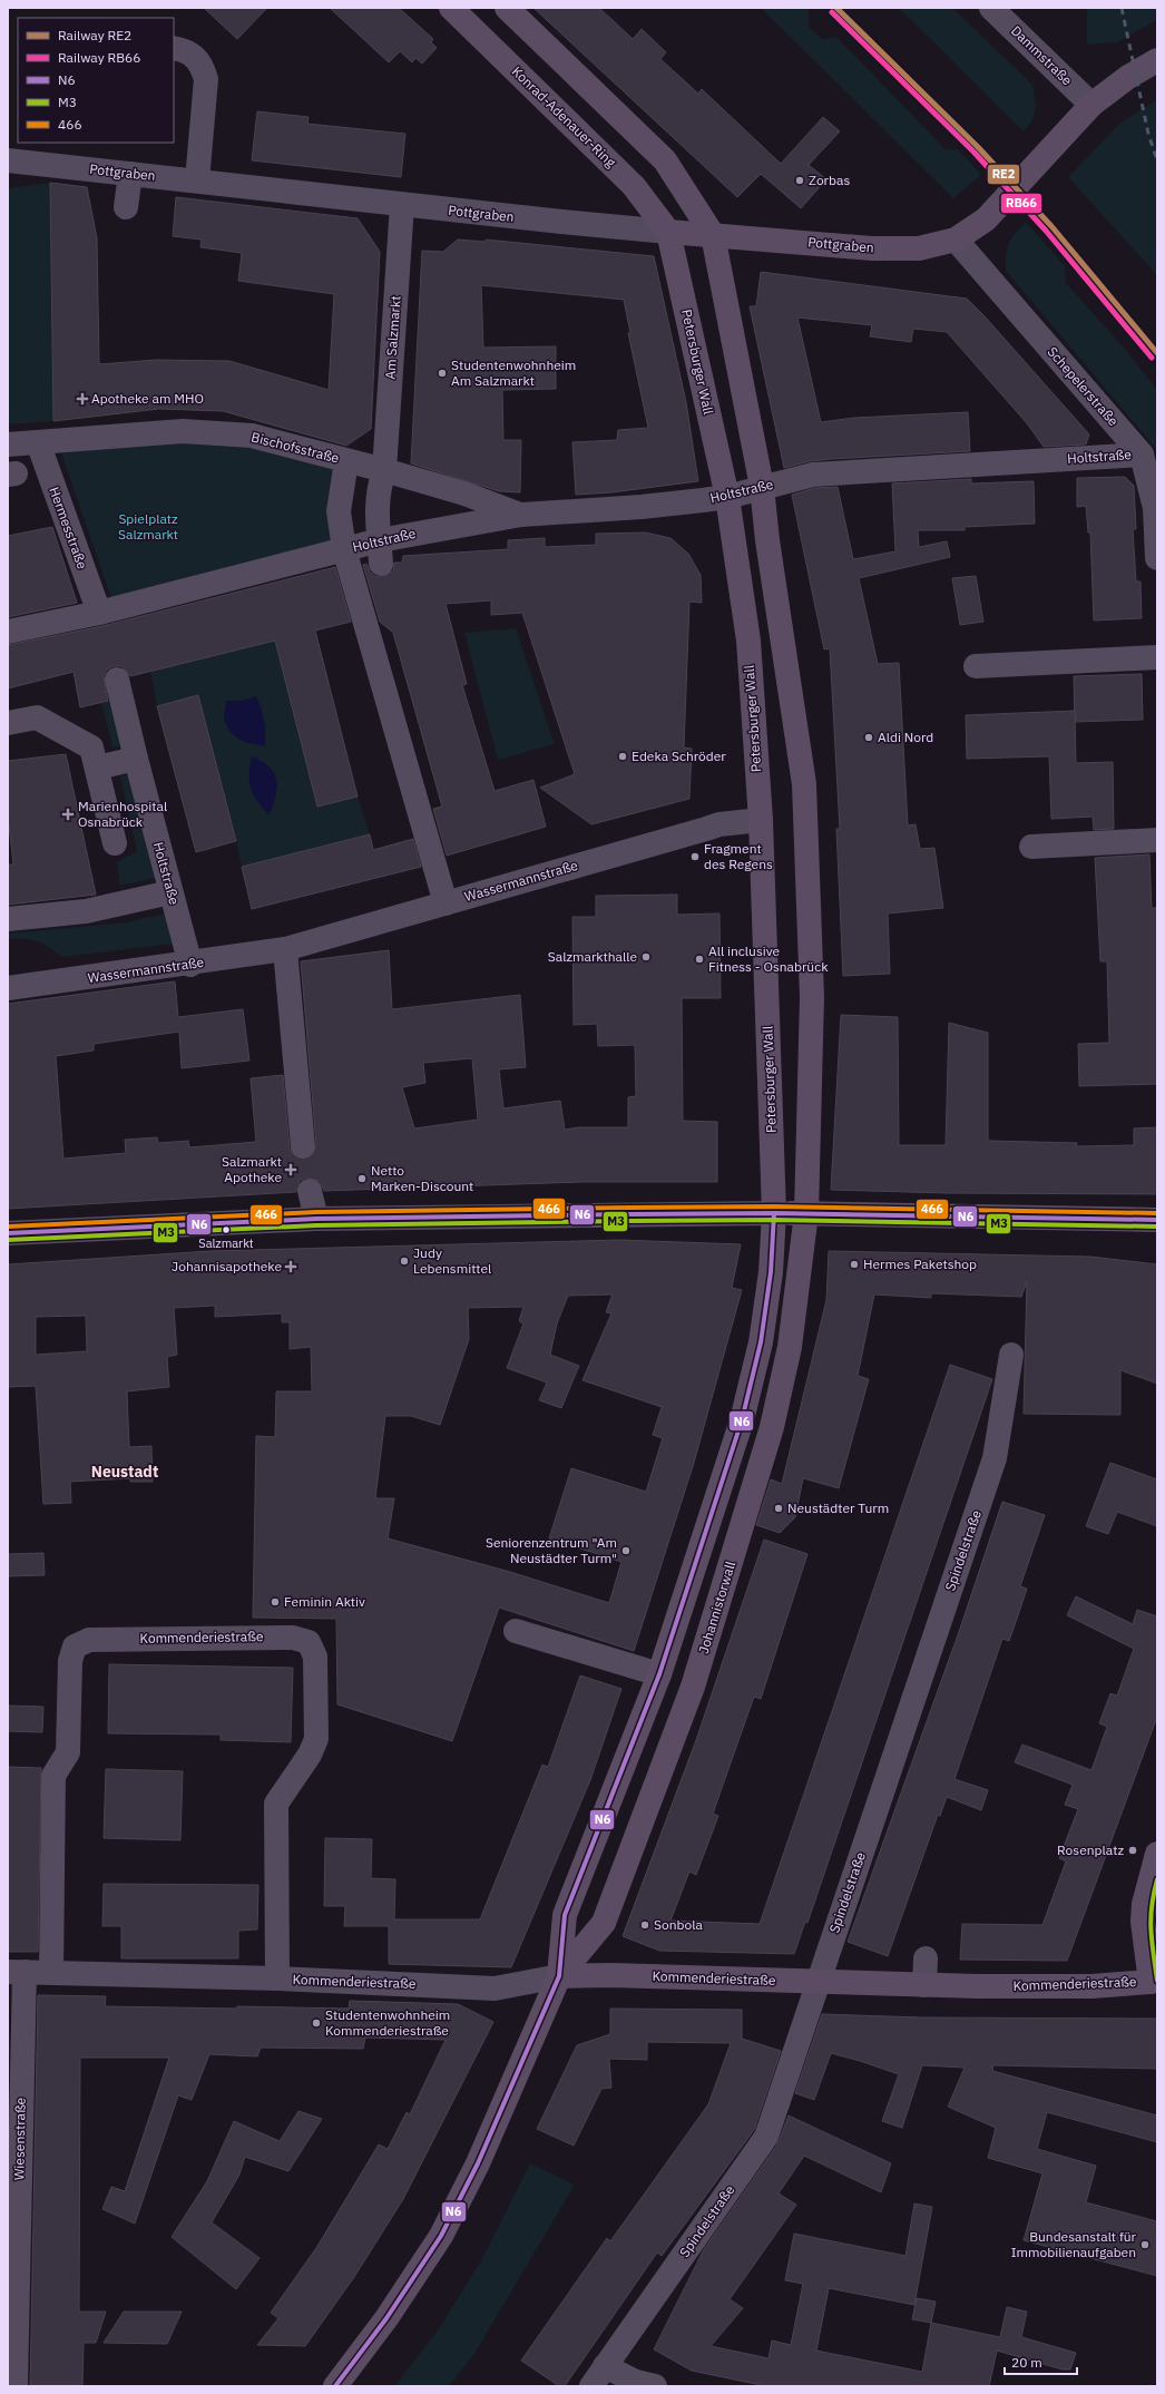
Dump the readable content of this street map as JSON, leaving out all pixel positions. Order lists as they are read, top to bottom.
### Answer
{
  "streets": {
    "main road": [
      "Konrad-Adenauer-Ring",
      "Pottgraben",
      "Petersburger Wall",
      "Johannistorwall",
      "Kommenderiestraße"
    ],
    "street": [
      "Dammstraße",
      "Am Salzmarkt",
      "Schepelerstraße",
      "Bischofsstraße",
      "Holtstraße",
      "Hermesstraße",
      "Wassermannstraße",
      "Spindelstraße",
      "Wiesenstraße"
    ]
  },
  "crossings": [
    ["Dammstraße", "Pottgraben"],
    ["Konrad-Adenauer-Ring", "Pottgraben"],
    ["Konrad-Adenauer-Ring", "Petersburger Wall"],
    ["Pottgraben", "Am Salzmarkt"],
    ["Pottgraben", "Petersburger Wall"],
    ["Pottgraben", "Schepelerstraße"],
    ["Am Salzmarkt", "Bischofsstraße"],
    ["Am Salzmarkt", "Holtstraße"],
    ["Petersburger Wall", "Holtstraße"],
    ["Petersburger Wall", "Wassermannstraße"],
    ["Petersburger Wall", "Johannistorwall"],
    ["Schepelerstraße", "Holtstraße"],
    ["Bischofsstraße", "Holtstraße"],
    ["Bischofsstraße", "Hermesstraße"],
    ["Holtstraße", "Hermesstraße"],
    ["Holtstraße", "Wassermannstraße"],
    ["Spindelstraße", "Kommenderiestraße"],
    ["Johannistorwall", "Kommenderiestraße"],
    ["Kommenderiestraße", "Wiesenstraße"]
  ],
  "districts": ["Neustadt"],
  "parks": ["Spielplatz Salzmarkt"],
  "places": {
    "other": [
      "Zorbas",
      "Studentenwohnheim Am Salzmarkt",
      "Aldi Nord",
      "Edeka Schröder",
      "Fragment des Regens",
      "Salzmarkthalle",
      "All inclusive Fitness - Osnabrück",
      "Netto Marken-Discount",
      "Salzmarkt",
      "Judy Lebensmittel",
      "Hermes Paketshop",
      "Neustädter Turm",
      "Seniorenzentrum \"Am Neustädter Turm\"",
      "Feminin Aktiv",
      "Rosenplatz",
      "Sonbola",
      "Studentenwohnheim Kommenderiestraße",
      "Bundesanstalt für Immobilienaufgaben"
    ],
    "health": [
      "Apotheke am MHO",
      "Marienhospital Osnabrück",
      "Salzmarkt Apotheke",
      "Johannisapotheke"
    ]
  },
  "lines": [
    "rail line RE2",
    "rail line RB66",
    "transit line 466",
    "transit line N6",
    "transit line M3"
  ],
  "legend": [
    "Railway RE2",
    "Railway RB66",
    "N6",
    "M3",
    "466"
  ],
  "scale_bar": "20 m"
}
